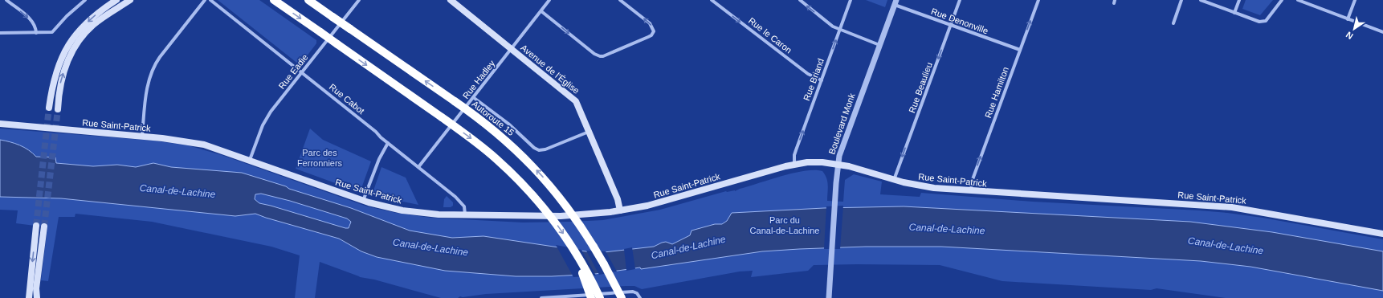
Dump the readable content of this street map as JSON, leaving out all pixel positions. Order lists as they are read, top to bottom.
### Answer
{
  "streets": {
    "highway": ["Autoroute 15"],
    "main road": ["Avenue de l'Église", "Rue Saint-Patrick"],
    "street": [
      "Rue Denonville",
      "Rue le Caron",
      "Rue Eadie",
      "Rue Hadley",
      "Rue Briand",
      "Rue Beaulieu",
      "Rue Hamilton",
      "Rue Cabot",
      "Boulevard Monk"
    ]
  },
  "crossings": [
    ["Rue Denonville", "Rue Beaulieu"],
    ["Rue Denonville", "Rue Hamilton"],
    ["Rue Denonville", "Boulevard Monk"],
    ["Rue le Caron", "Rue Briand"],
    ["Avenue de l'Église", "Rue Hadley"],
    ["Avenue de l'Église", "Rue Saint-Patrick"],
    ["Rue Eadie", "Rue Cabot"],
    ["Rue Eadie", "Rue Saint-Patrick"],
    ["Rue Hadley", "Rue Cabot"],
    ["Rue Briand", "Rue Saint-Patrick"],
    ["Rue Beaulieu", "Rue Saint-Patrick"],
    ["Rue Hamilton", "Rue Saint-Patrick"],
    ["Rue Cabot", "Rue Saint-Patrick"],
    ["Boulevard Monk", "Rue Saint-Patrick"]
  ],
  "one_way": [
    "Rue le Caron",
    "Rue Briand",
    "Rue Beaulieu",
    "Rue Hamilton"
  ],
  "water": ["Canal-de-Lachine"],
  "parks": ["Parc des Ferronniers", "Parc du Canal-de-Lachine"],
  "north": "bottom left"
}
